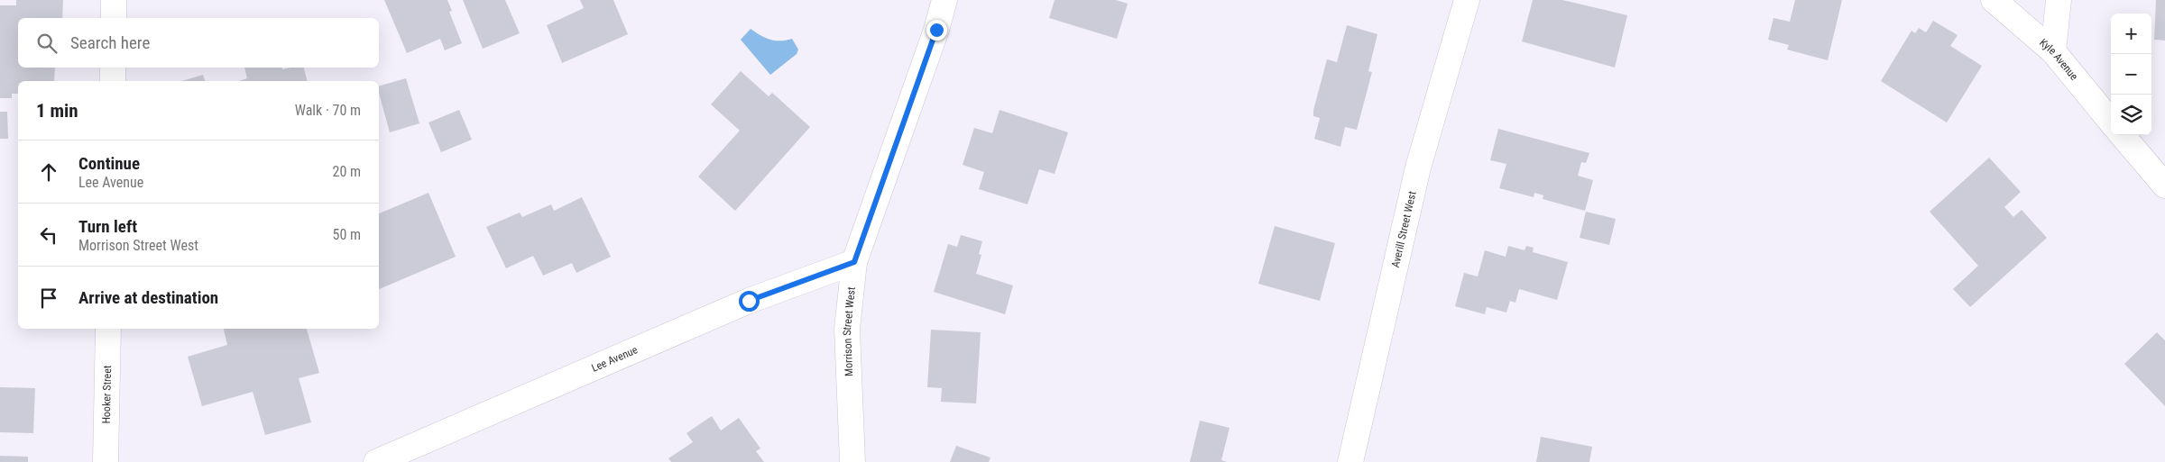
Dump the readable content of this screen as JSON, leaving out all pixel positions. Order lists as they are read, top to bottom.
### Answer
{
  "streets": {
    "street": [
      "Kyle Avenue",
      "Averill Street West",
      "Morrison Street West",
      "Lee Avenue",
      "Hooker Street"
    ]
  },
  "crossings": [
    ["Morrison Street West", "Lee Avenue"]
  ],
  "page": {
    "map_buttons": ["+", "−"],
    "search": "Search here",
    "heading": ["1 min", "Walk · 70 m"],
    "list": [
      ["Continue", "Lee Avenue", "20 m"],
      ["Turn left", "Morrison Street West", "50 m"],
      "Arrive at destination"
    ]
  }
}
